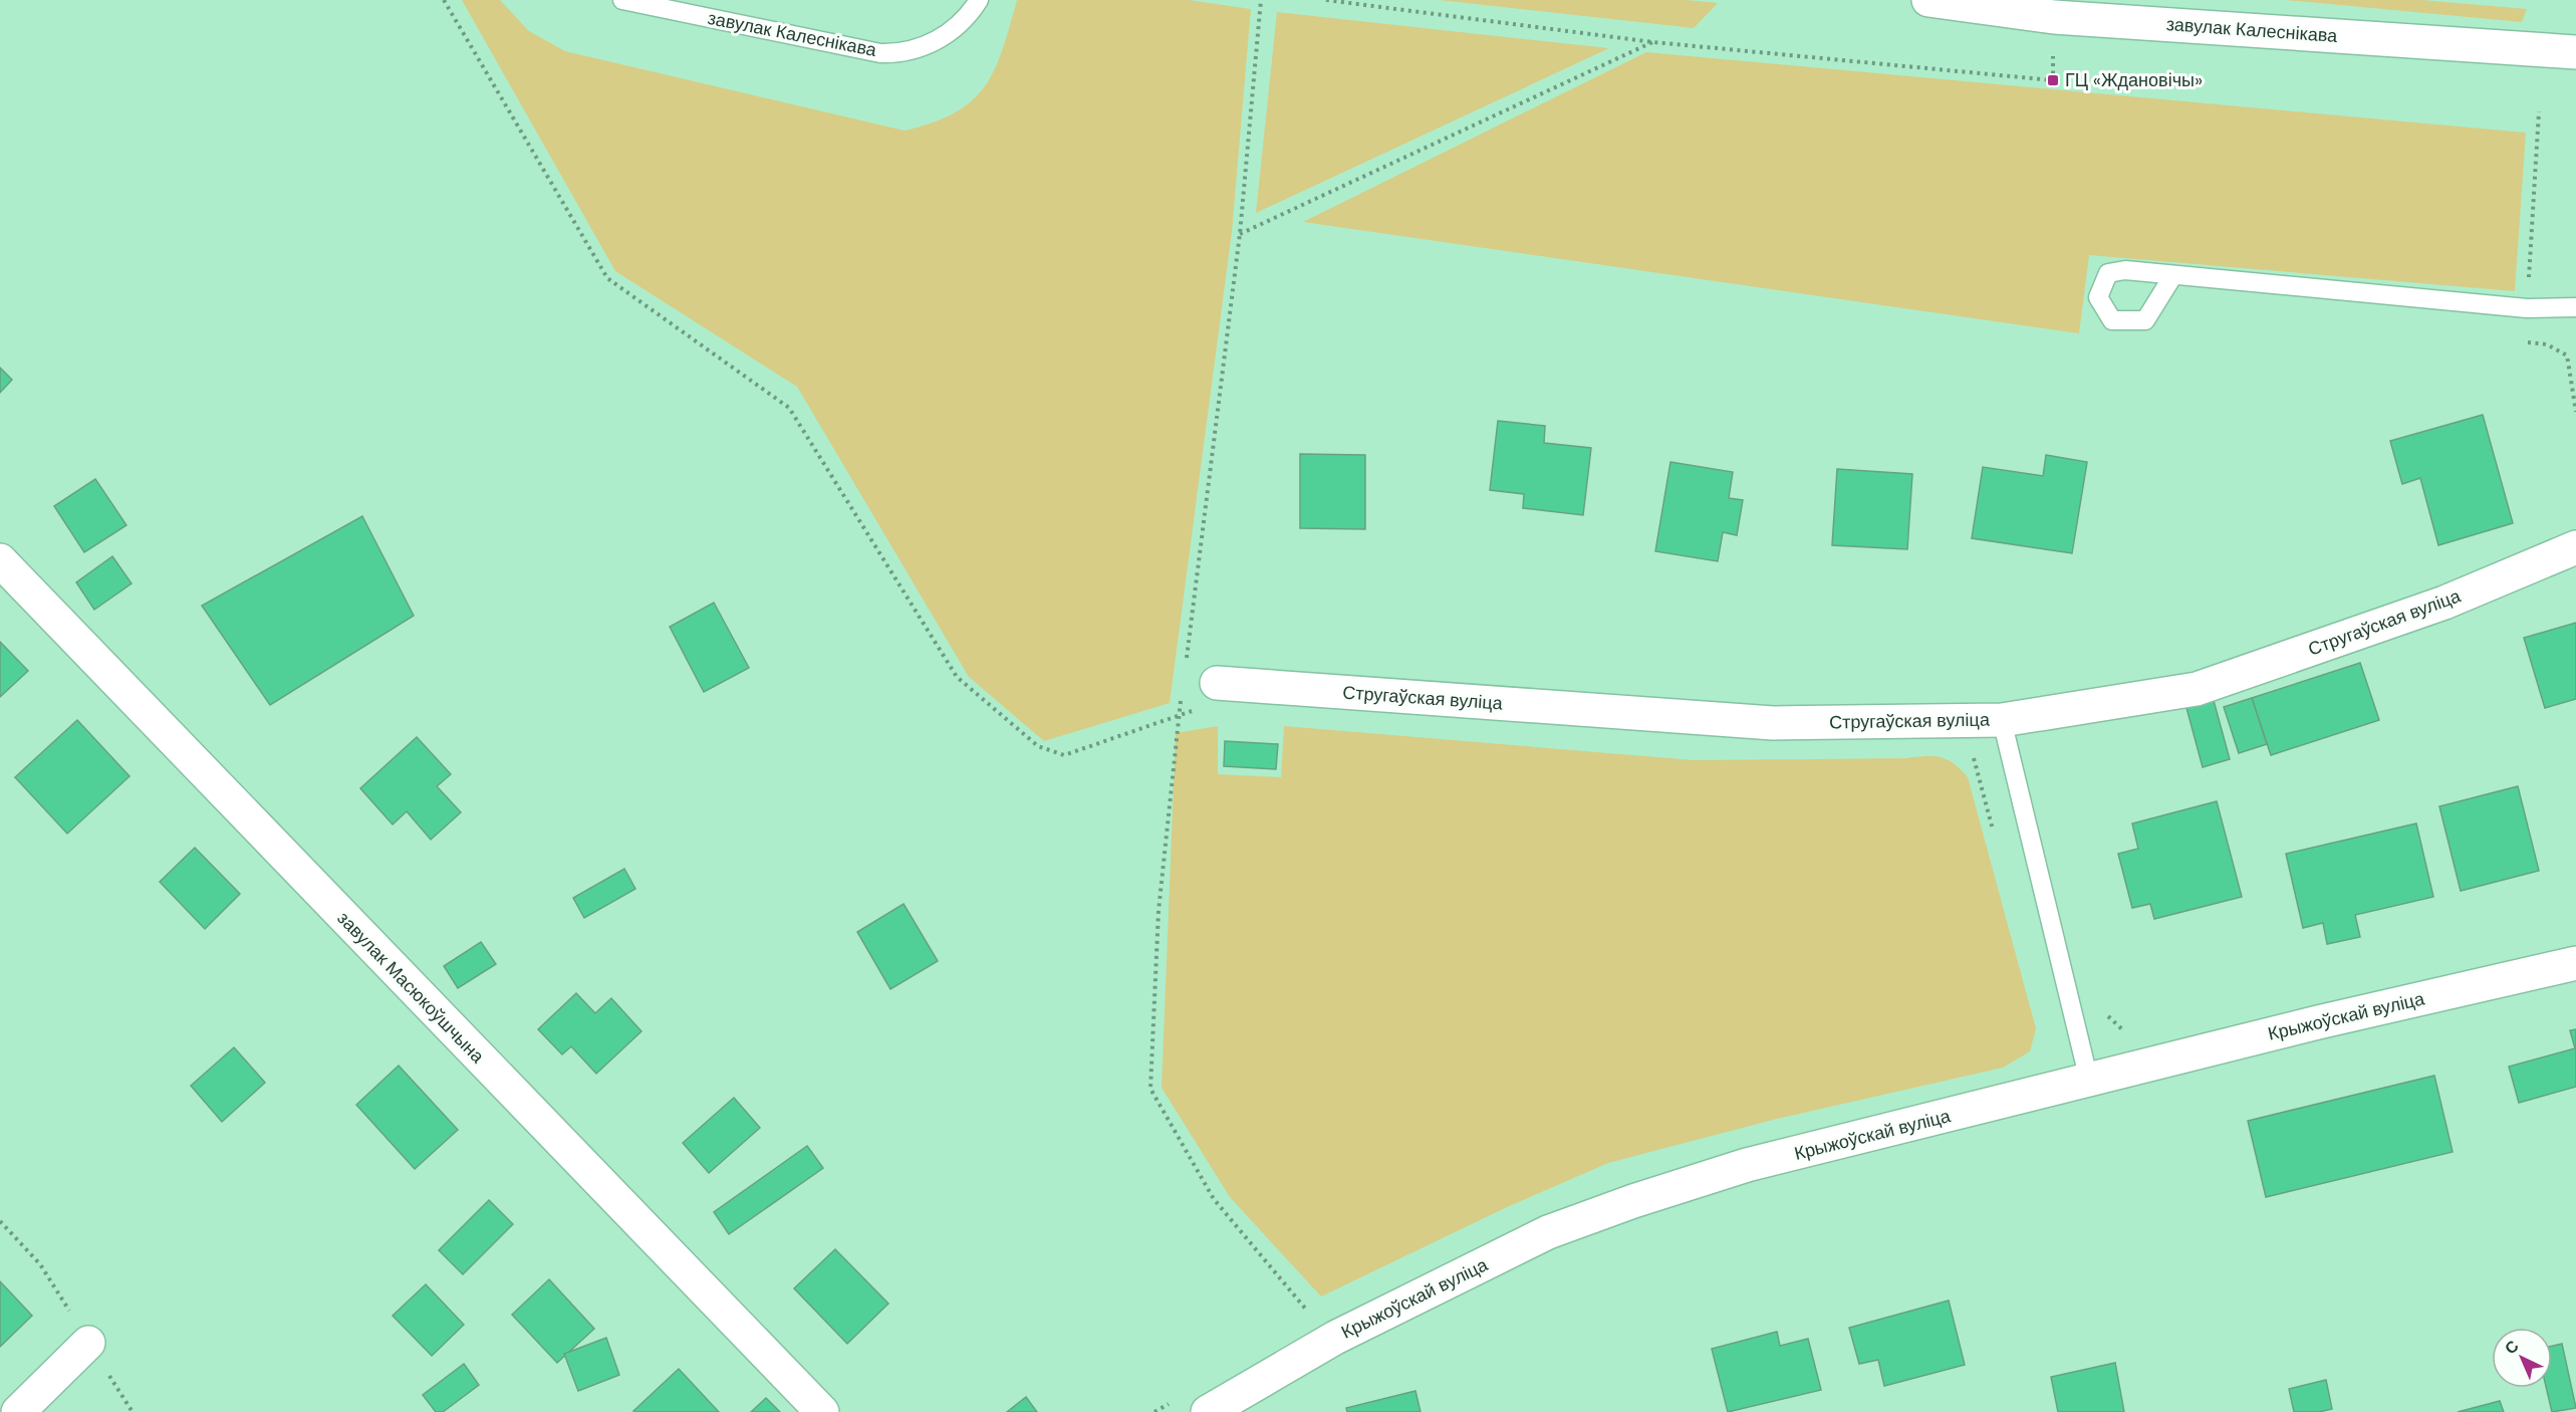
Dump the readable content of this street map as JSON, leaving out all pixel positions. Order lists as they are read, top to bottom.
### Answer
{
  "streets": {
    "street": [
      "завулак Калеснікава",
      "Стругаўская вуліца",
      "завулак Масюкоўшчына",
      "Крыжоўскай вуліца"
    ]
  },
  "places": {
    "transit": ["ГЦ «Ждановічы»"]
  },
  "north": "top left"
}
